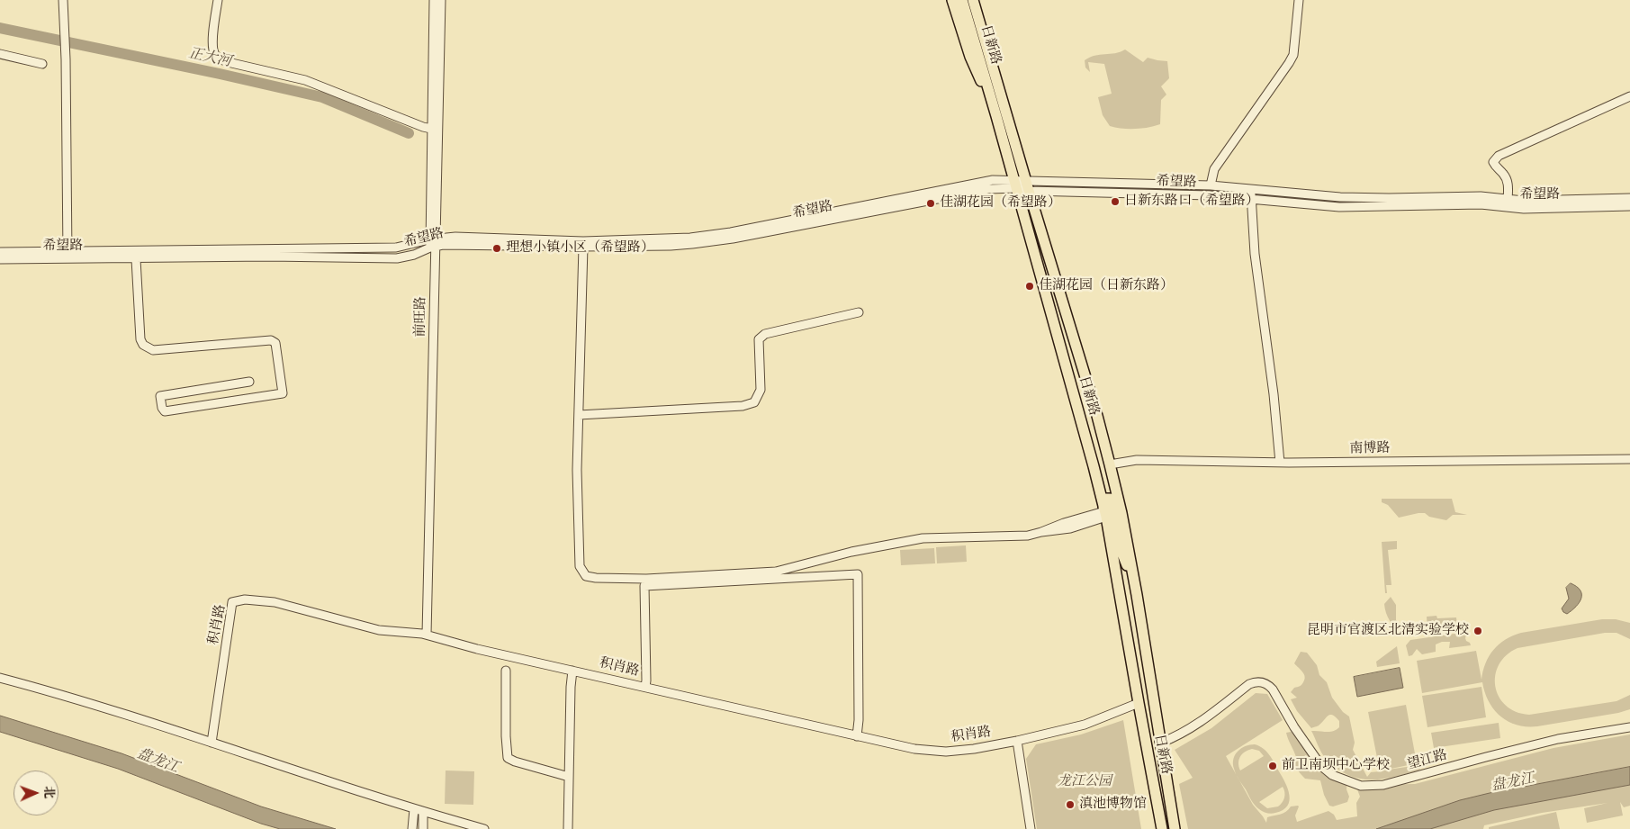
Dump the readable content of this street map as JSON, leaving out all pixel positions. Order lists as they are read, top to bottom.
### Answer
{
  "streets": {
    "main road": ["日新路"],
    "street": [
      "希望路",
      "前旺路",
      "南博路",
      "积肖路",
      "望江路"
    ]
  },
  "crossings": [
    ["日新路", "希望路"],
    ["日新路", "南博路"],
    ["日新路", "积肖路"],
    ["日新路", "望江路"],
    ["希望路", "前旺路"],
    ["前旺路", "积肖路"]
  ],
  "water": ["正大河", "盘龙江"],
  "parks": ["龙江公园"],
  "places": [
    "日新东路口（希望路）",
    "佳湖花园（希望路）",
    "理想小镇小区（希望路）",
    "佳湖花园（日新东路）",
    "昆明市官渡区北清实验学校",
    "前卫南坝中心学校",
    "滇池博物馆"
  ],
  "north": "right"
}
